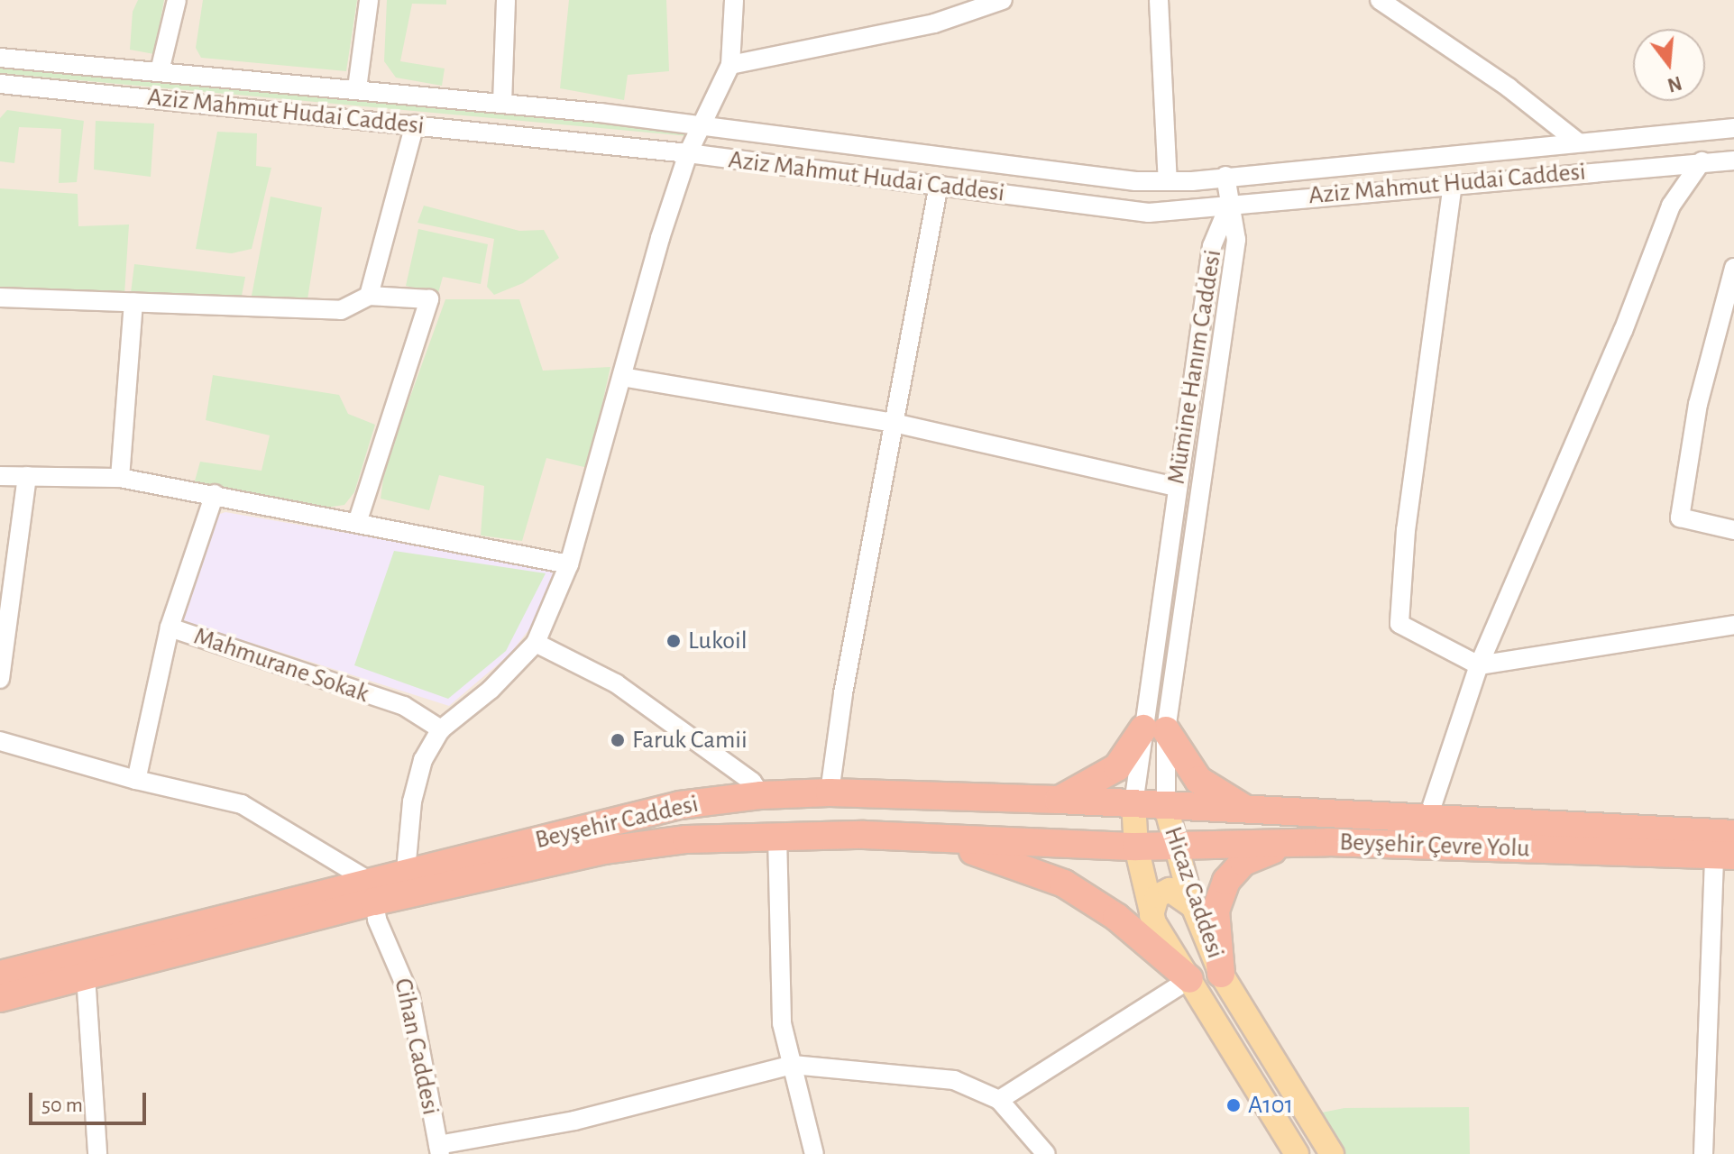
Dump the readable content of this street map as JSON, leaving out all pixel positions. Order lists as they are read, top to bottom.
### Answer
{
  "streets": {
    "highway": ["Beyşehir Caddesi", "Beyşehir Çevre Yolu"],
    "main road": ["Hicaz Caddesi"],
    "street": [
      "Aziz Mahmut Hudai Caddesi",
      "Mümine Hanım Caddesi",
      "Mahmurane Sokak",
      "Cihan Caddesi"
    ]
  },
  "crossings": [
    ["Aziz Mahmut Hudai Caddesi", "Mümine Hanım Caddesi"],
    ["Mümine Hanım Caddesi", "Beyşehir Caddesi"],
    ["Mümine Hanım Caddesi", "Hicaz Caddesi"],
    ["Beyşehir Caddesi", "Beyşehir Çevre Yolu"],
    ["Beyşehir Caddesi", "Hicaz Caddesi"],
    ["Beyşehir Caddesi", "Cihan Caddesi"],
    ["Beyşehir Çevre Yolu", "Hicaz Caddesi"]
  ],
  "places": ["Lukoil", "Faruk Camii", "A101"],
  "scale_bar": "50 m",
  "north": "bottom"
}
